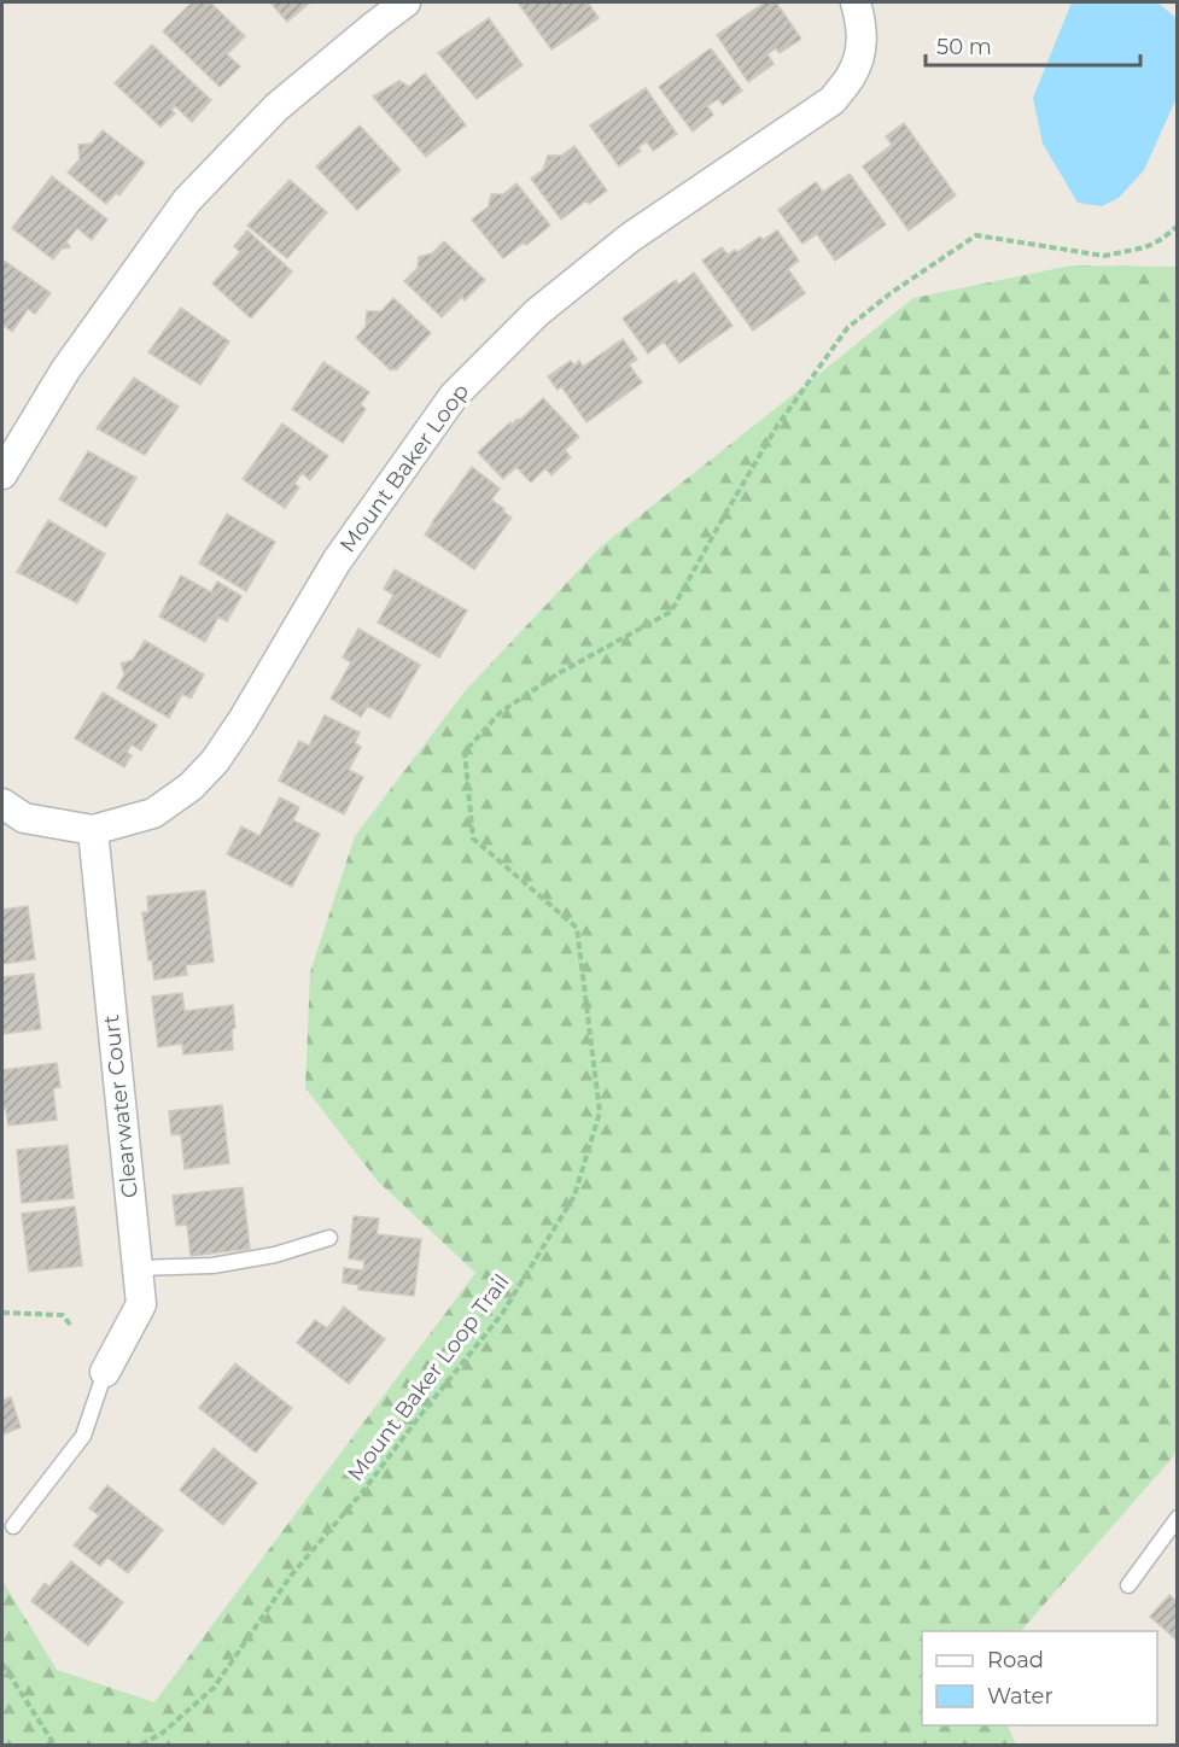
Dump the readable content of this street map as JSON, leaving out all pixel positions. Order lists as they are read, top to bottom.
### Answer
{
  "streets": {
    "street": ["Mount Baker Loop", "Clearwater Court"],
    "path": ["Mount Baker Loop Trail"]
  },
  "crossings": [
    ["Mount Baker Loop", "Clearwater Court"]
  ],
  "legend": ["Road", "Water"],
  "scale_bar": "50 m"
}
